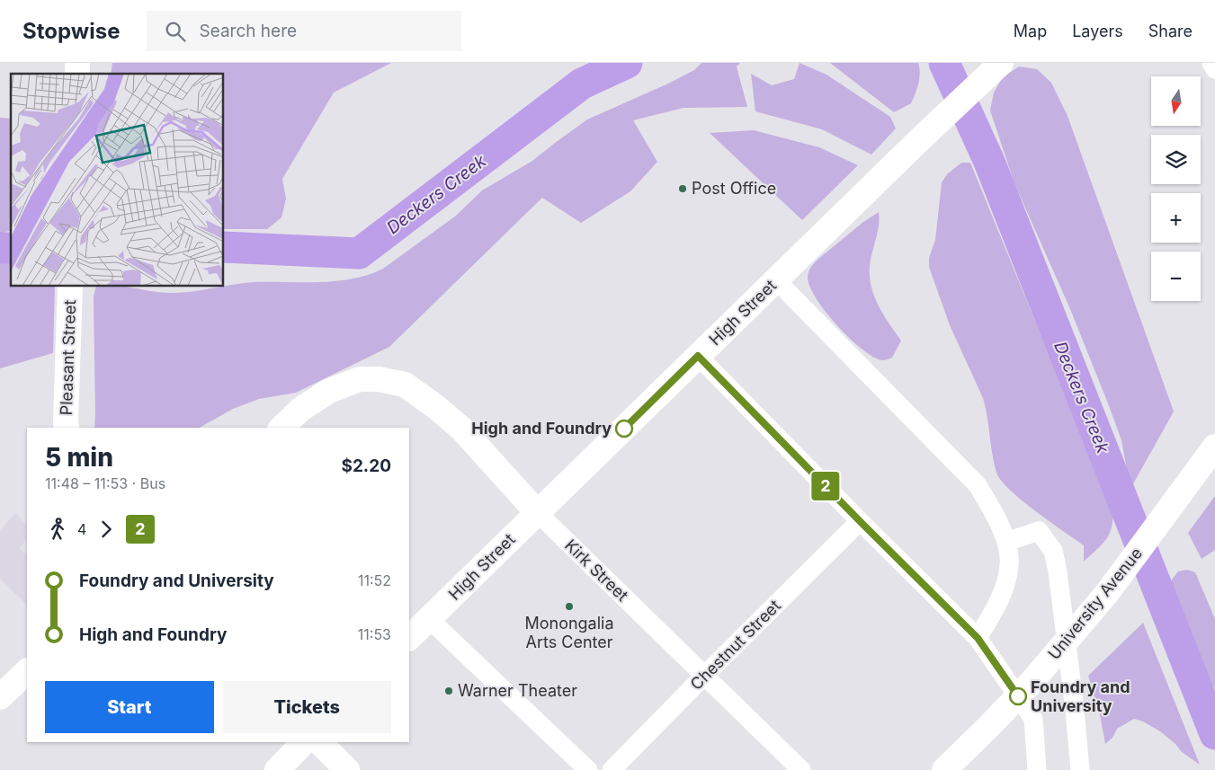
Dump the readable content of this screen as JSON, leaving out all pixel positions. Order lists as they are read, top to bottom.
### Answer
{
  "streets": {
    "street": [
      "High Street",
      "Pleasant Street",
      "Kirk Street",
      "University Avenue",
      "Chestnut Street"
    ]
  },
  "crossings": [
    ["High Street", "Kirk Street"],
    ["Kirk Street", "Chestnut Street"]
  ],
  "water": ["Deckers Creek"],
  "places": [
    "Post Office",
    "High and Foundry",
    "Monongalia Arts Center",
    "Warner Theater",
    "Foundry and University"
  ],
  "lines": ["bus line 2"],
  "north": "bottom",
  "page": {
    "header": "Stopwise",
    "search": "Search here",
    "nav": ["Map", "Layers", "Share"],
    "on_map": "2",
    "map_buttons": ["+", "−"],
    "heading": ["5 min", "11:48 – 11:53 · Bus", "$2.20"],
    "legs": ["4", "2"],
    "list": [
      {
        "name": "Foundry and University",
        "value": "11:52"
      },
      {
        "name": "High and Foundry",
        "value": "11:53"
      }
    ],
    "buttons": ["Start", "Tickets"]
  }
}
